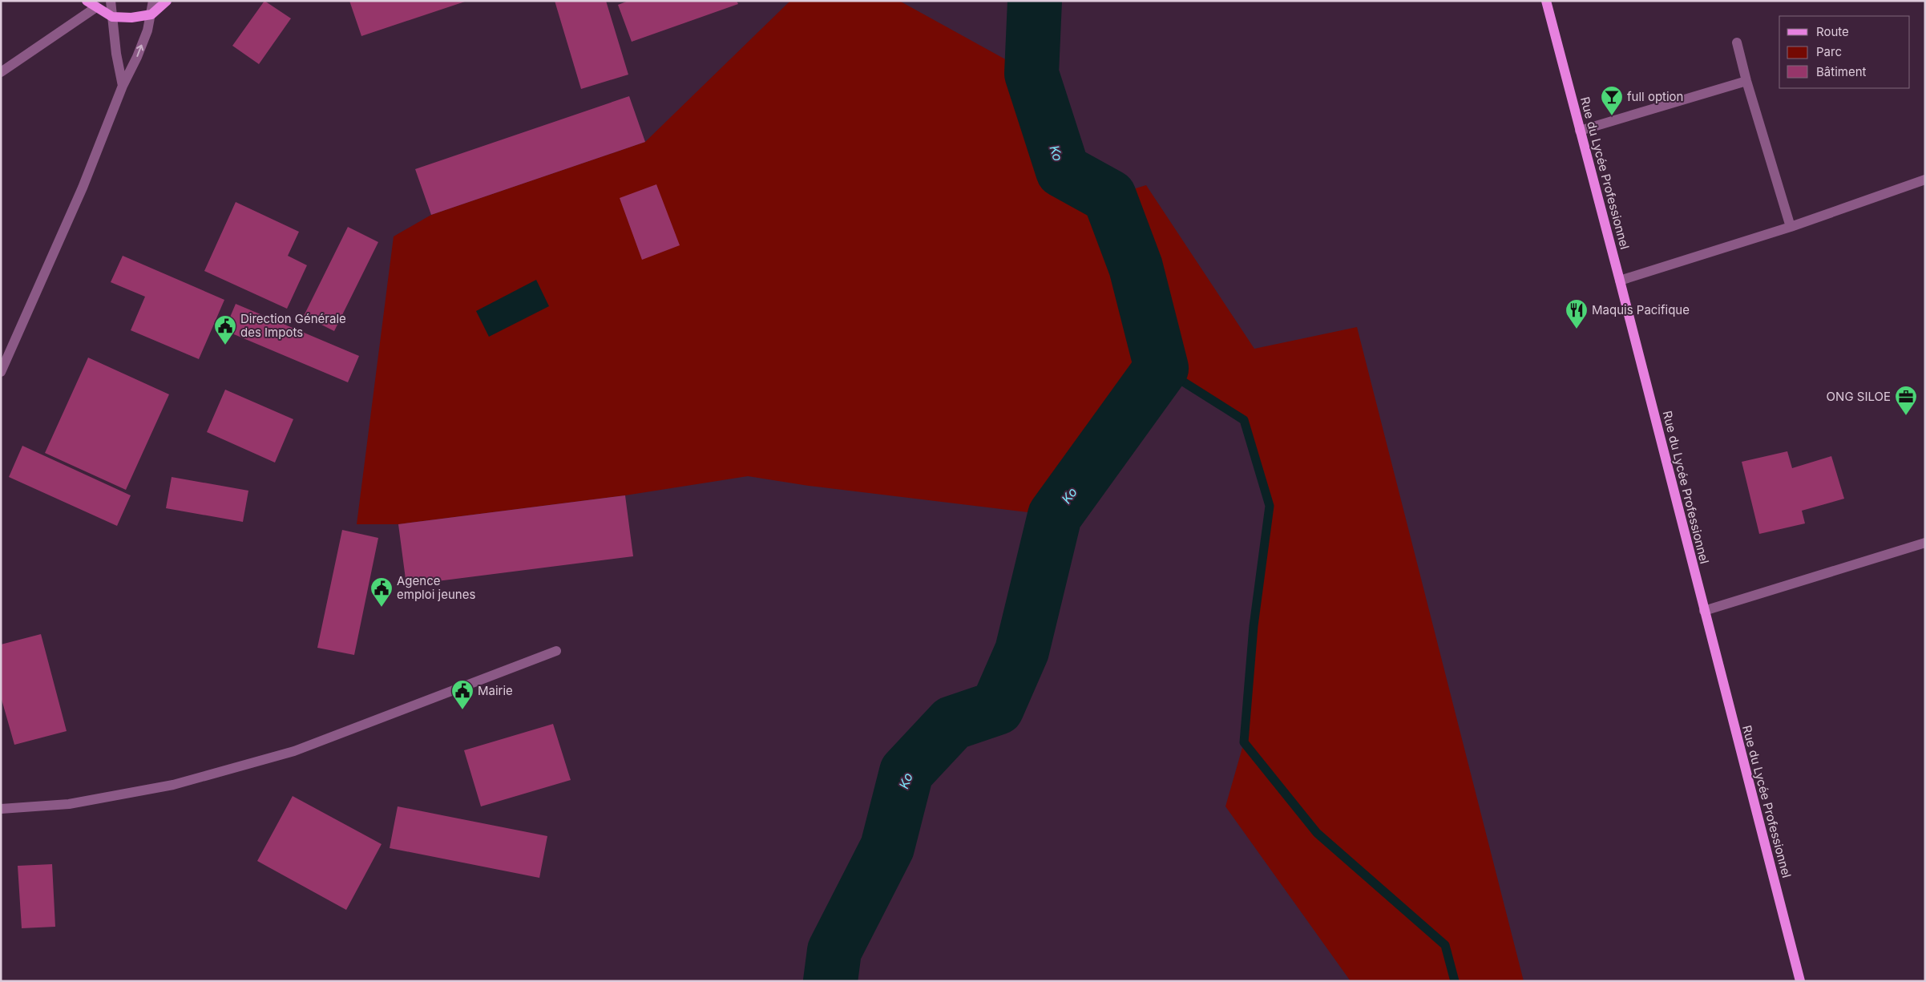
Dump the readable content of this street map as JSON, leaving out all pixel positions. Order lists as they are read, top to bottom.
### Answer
{
  "streets": {
    "main road": ["Rue du Lycée Professionnel"]
  },
  "water": ["Ko"],
  "places": {
    "bar": ["full option"],
    "restaurant": ["Maquis Pacifique"],
    "public building": ["Direction Générale des Impots", "Agence emploi jeunes", "Mairie"],
    "office": ["ONG SILOE"]
  },
  "legend": ["Route", "Parc", "Bâtiment"]
}
